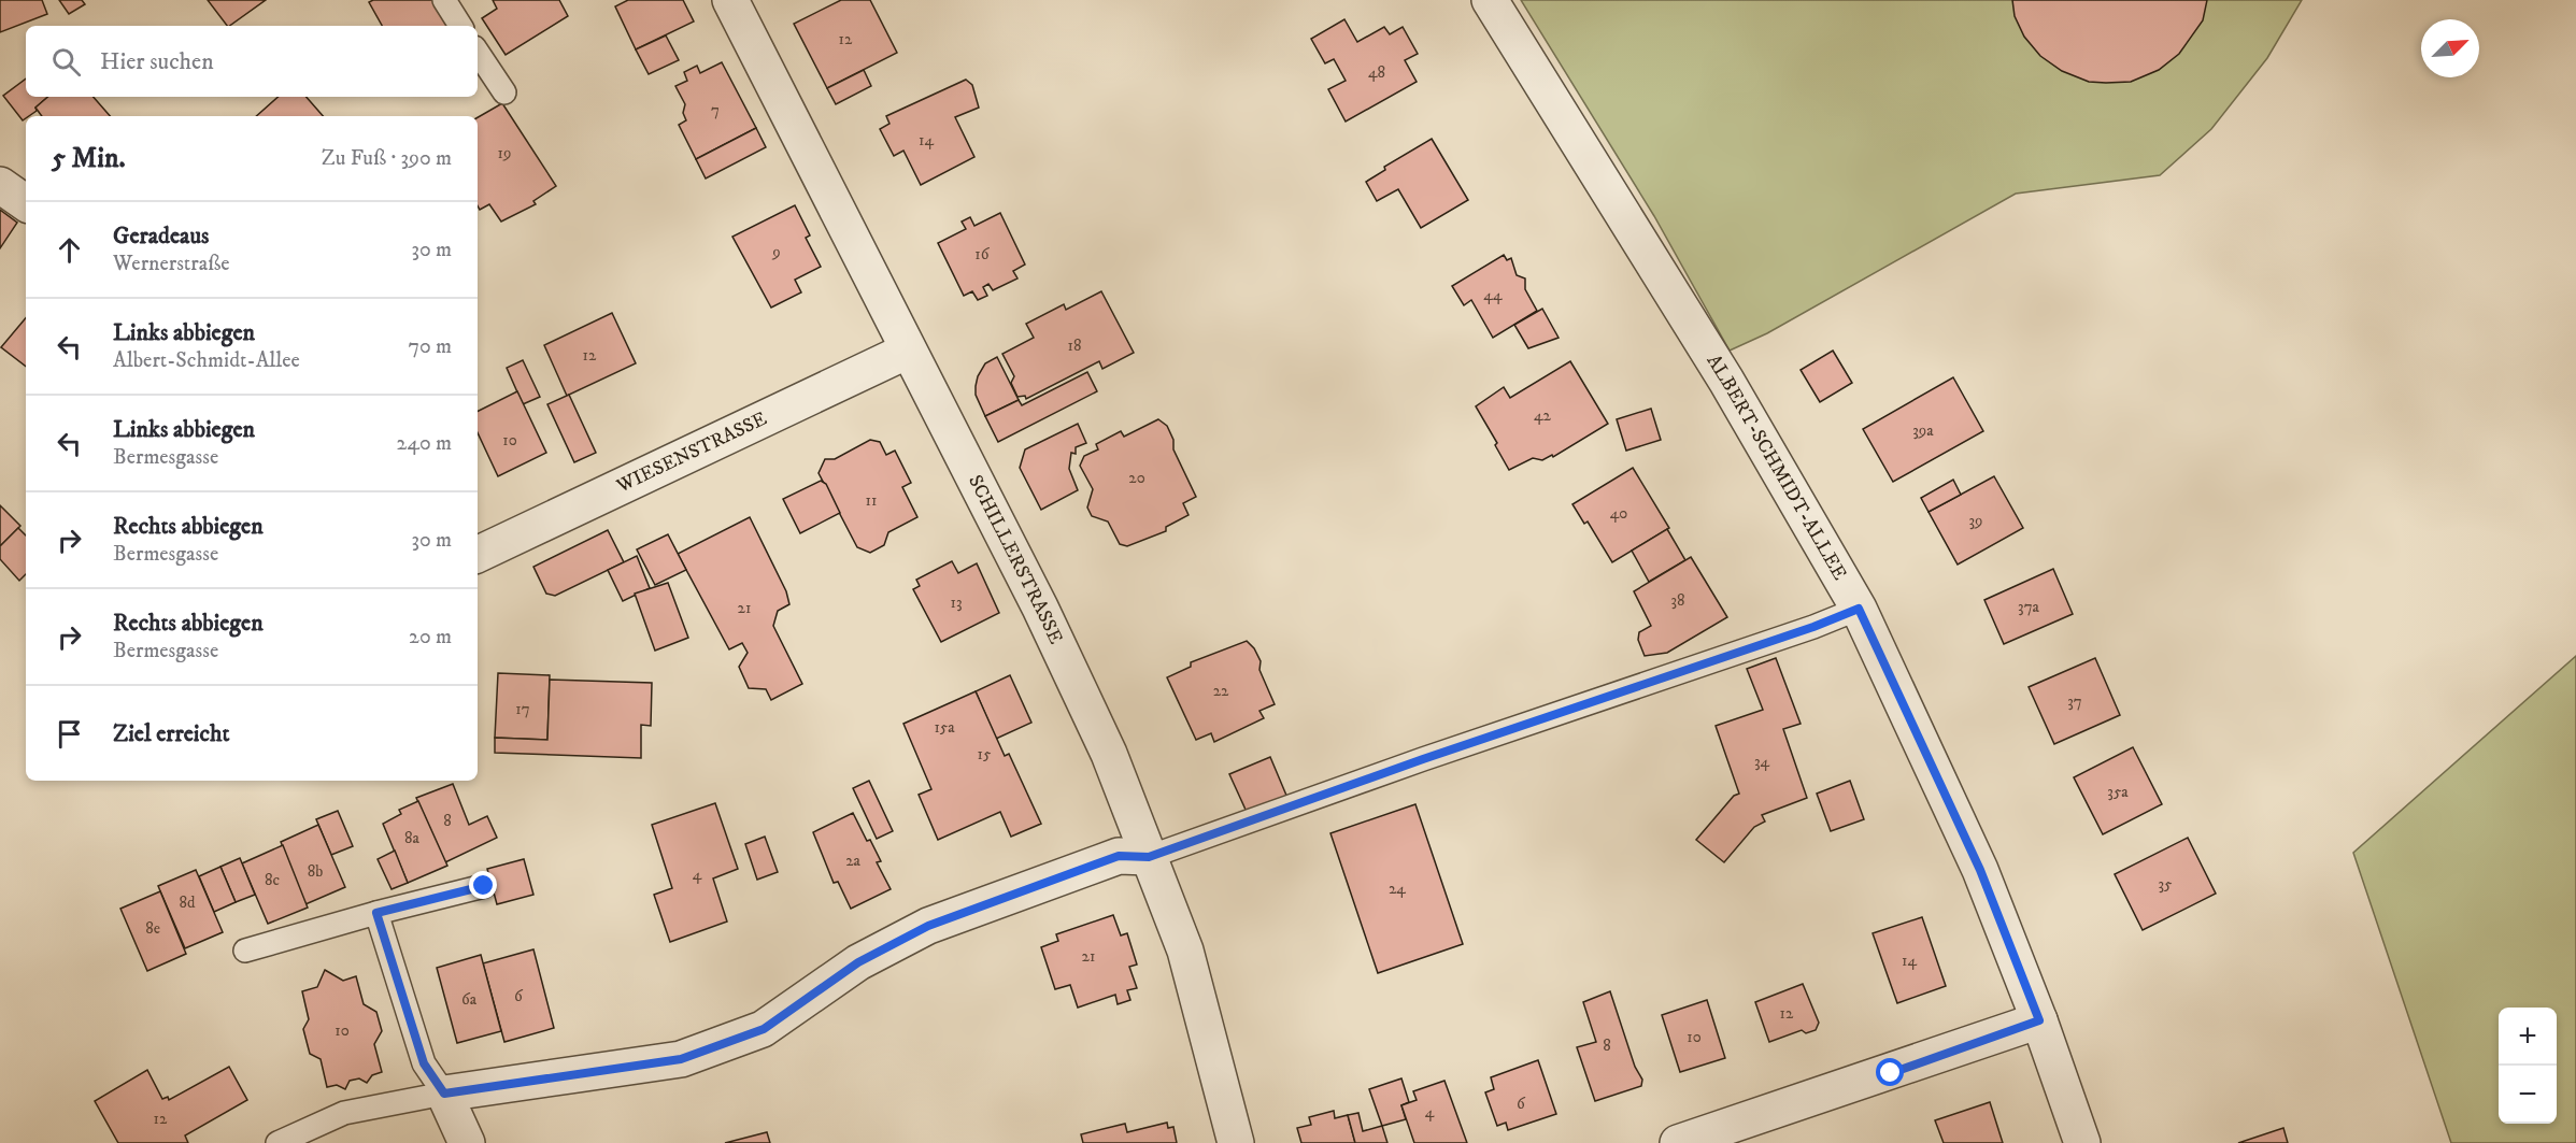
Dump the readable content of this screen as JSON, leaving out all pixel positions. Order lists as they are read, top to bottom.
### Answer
{
  "streets": {
    "street": ["WIESENSTRASSE", "ALBERT-SCHMIDT-ALLEE", "SCHILLERSTRASSE"]
  },
  "crossings": [
    ["WIESENSTRASSE", "SCHILLERSTRASSE"]
  ],
  "house_numbers": [
    "12",
    "48",
    "7",
    "14",
    "19",
    "9",
    "16",
    "44",
    "18",
    "12",
    "42",
    "39a",
    "10",
    "20",
    "11",
    "40",
    "39",
    "38",
    "13",
    "37a",
    "21",
    "22",
    "37",
    "17",
    "15a",
    "15",
    "34",
    "35a",
    "8",
    "8a",
    "2a",
    "8b",
    "4",
    "8c",
    "35",
    "24",
    "8d",
    "8e",
    "21",
    "14",
    "6",
    "6a",
    "12",
    "10",
    "10",
    "8",
    "6",
    "4",
    "12"
  ],
  "north": "top right",
  "page": {
    "search": "Hier suchen",
    "heading": ["5 Min.", "Zu Fuß · 390 m"],
    "list": [
      ["Geradeaus", "Wernerstraße", "30 m"],
      ["Links abbiegen", "Albert-Schmidt-Allee", "70 m"],
      ["Links abbiegen", "Bermesgasse", "240 m"],
      ["Rechts abbiegen", "Bermesgasse", "30 m"],
      ["Rechts abbiegen", "Bermesgasse", "20 m"],
      "Ziel erreicht"
    ],
    "map_buttons": ["+", "−"]
  }
}
